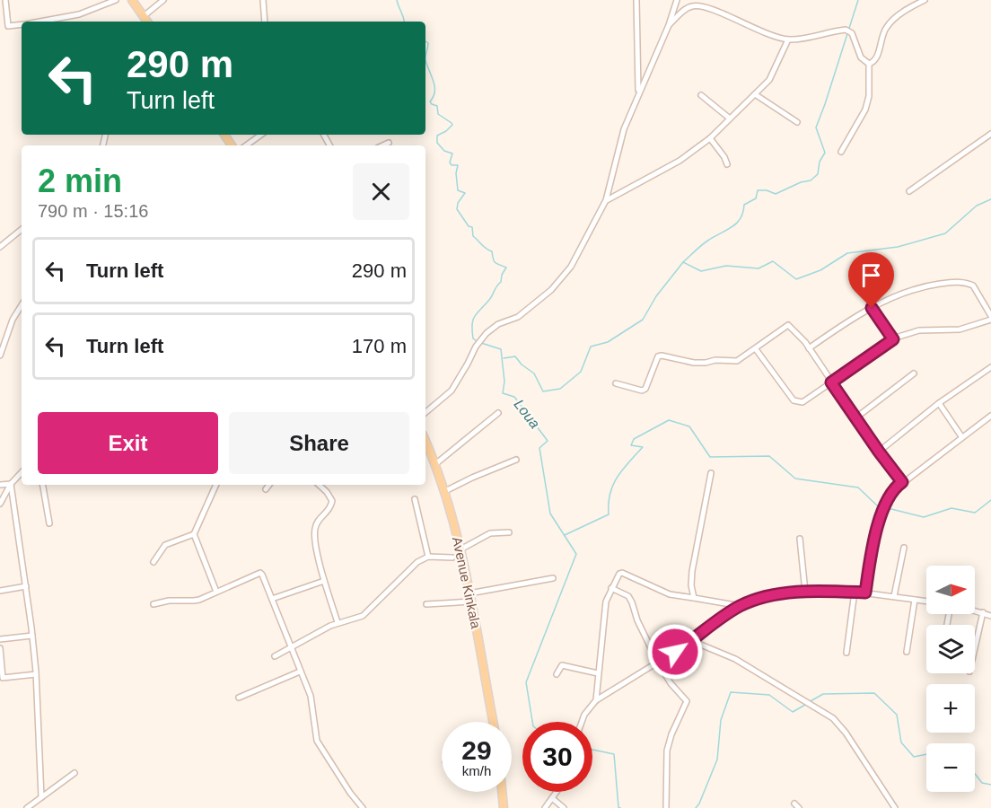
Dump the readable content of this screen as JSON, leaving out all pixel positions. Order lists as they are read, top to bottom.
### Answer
{
  "streets": {
    "main road": ["Avenue Kinkala"]
  },
  "water": ["Loua"],
  "north": "right",
  "page": {
    "turn": ["290 m", "Turn left"],
    "heading": ["2 min", "790 m · 15:16"],
    "list": [
      {
        "name": "Turn left",
        "value": "290 m"
      },
      {
        "name": "Turn left",
        "value": "170 m"
      }
    ],
    "buttons": ["Exit", "Share"],
    "map_buttons": ["+", "−"],
    "speed": "29 km/h",
    "limit": "30"
  }
}
